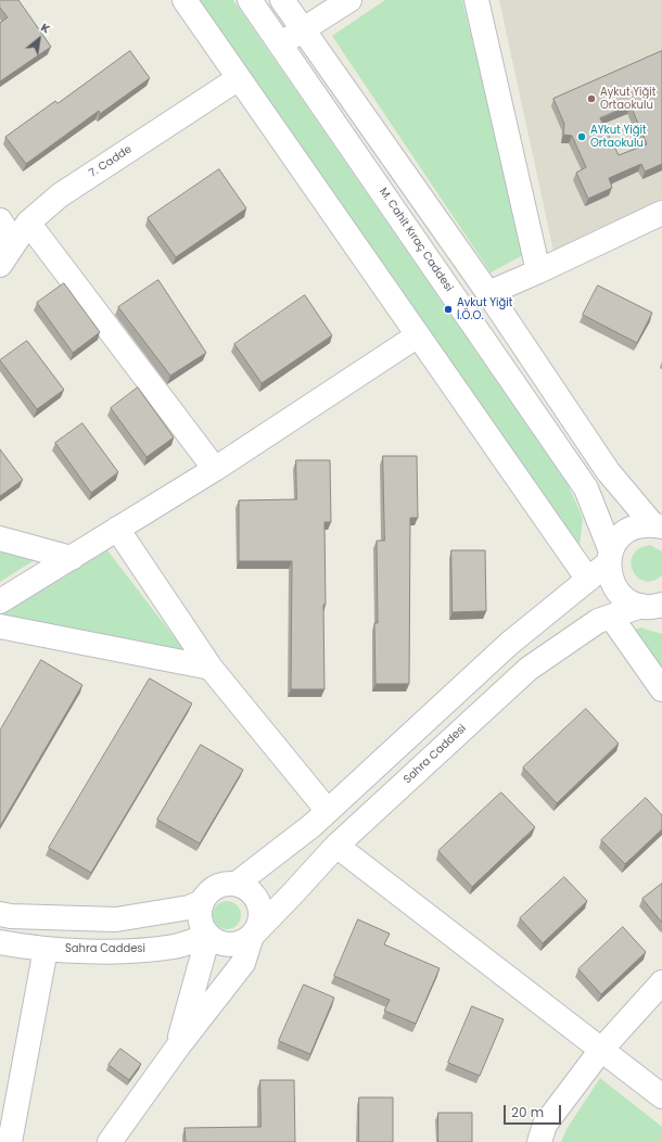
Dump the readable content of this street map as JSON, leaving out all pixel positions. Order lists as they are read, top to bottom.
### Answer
{
  "streets": {
    "street": ["7. Cadde", "M. Cahit Kıraç Caddesi", "Sahra Caddesi"]
  },
  "crossings": [
    ["M. Cahit Kıraç Caddesi", "Sahra Caddesi"]
  ],
  "places": ["Aykut Yiğit Ortaokulu", "AYkut Yiğit Ortaokulu", "Aykut Yiğit İ.Ö.O."],
  "scale_bar": "20 m",
  "north": "top right"
}
